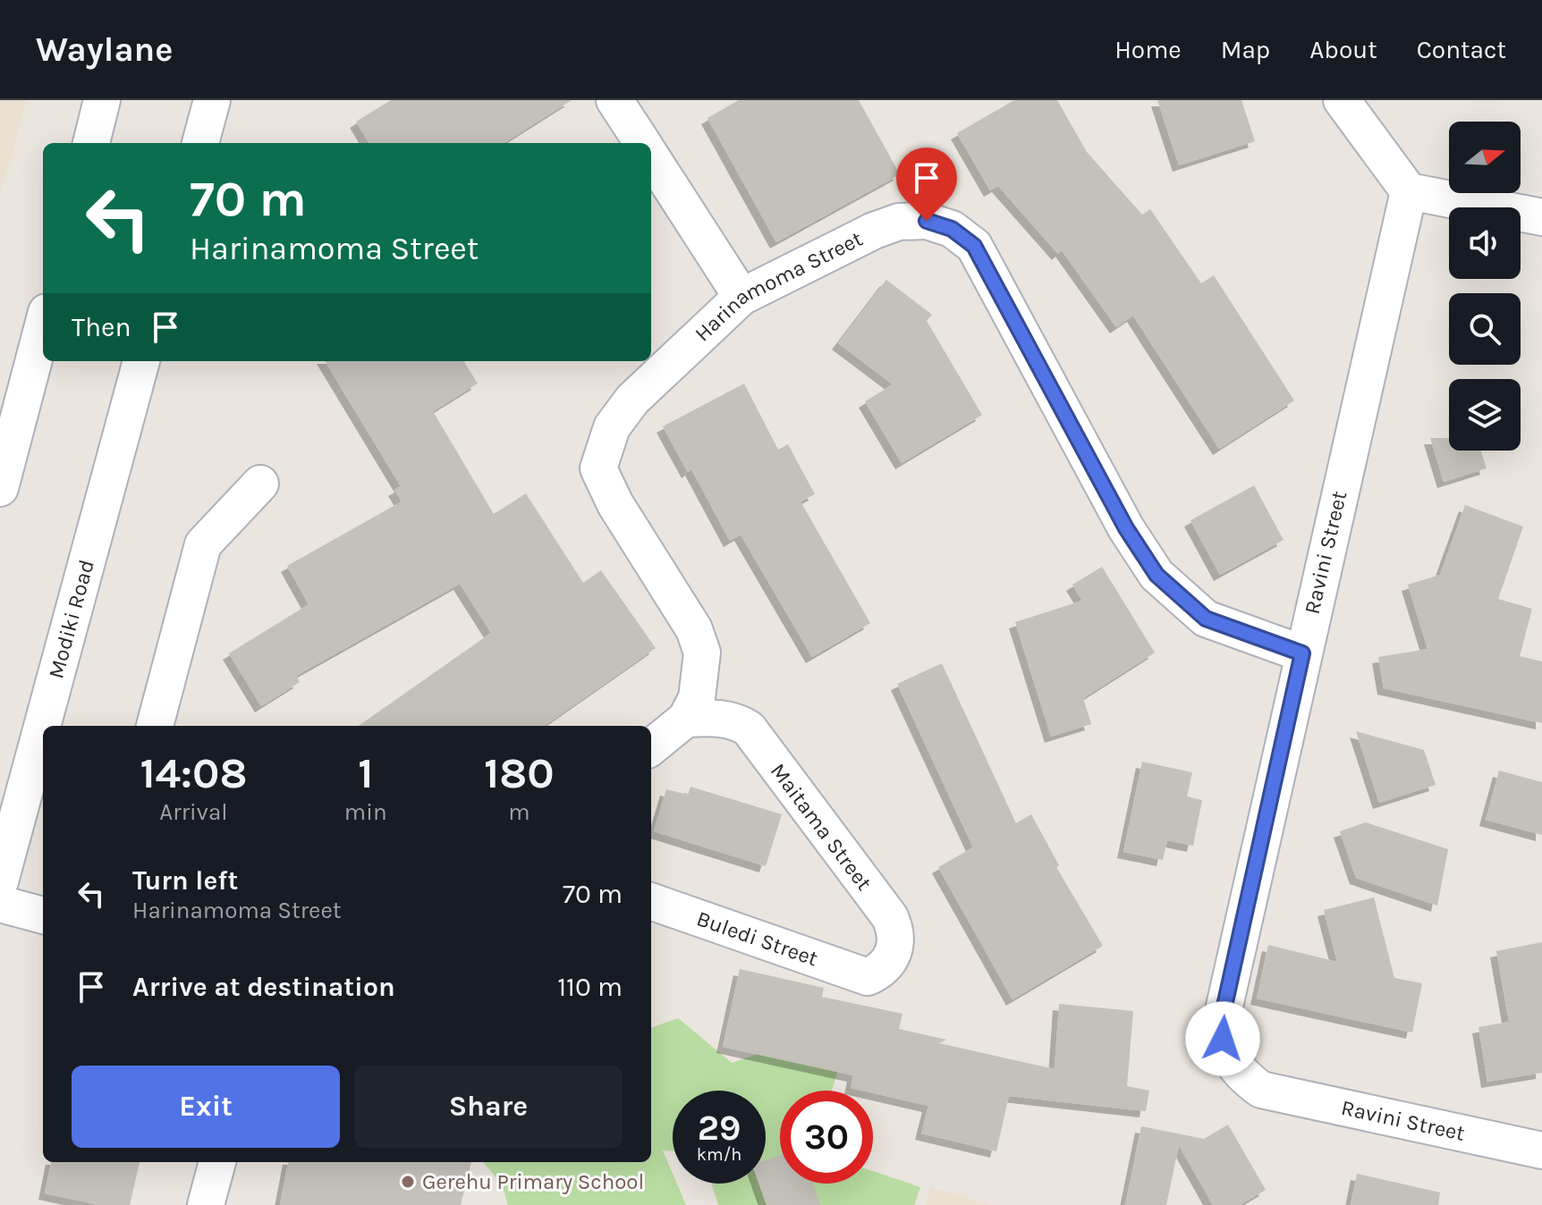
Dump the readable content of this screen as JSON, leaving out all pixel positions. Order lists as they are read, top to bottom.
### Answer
{
  "streets": {
    "street": [
      "Harinamoma Street",
      "Ravini Street",
      "Modiki Road",
      "Maitama Street",
      "Buledi Street"
    ]
  },
  "crossings": [
    ["Harinamoma Street", "Ravini Street"],
    ["Harinamoma Street", "Maitama Street"],
    ["Maitama Street", "Buledi Street"]
  ],
  "places": ["Gerehu Primary School"],
  "north": "right",
  "page": {
    "header": "Waylane",
    "nav": [
      "Home",
      "Map",
      "About",
      "Contact"
    ],
    "turn": ["70 m", "Harinamoma Street"],
    "then": "Then",
    "eta": [
      "14:08",
      "Arrival",
      "1",
      "min",
      "180",
      "m"
    ],
    "list": [
      {
        "name": "Turn left",
        "note": "Harinamoma Street",
        "value": "70 m"
      },
      {
        "name": "Arrive at destination",
        "value": "110 m"
      }
    ],
    "buttons": ["Exit", "Share"],
    "speed": "29 km/h",
    "limit": "30"
  }
}
